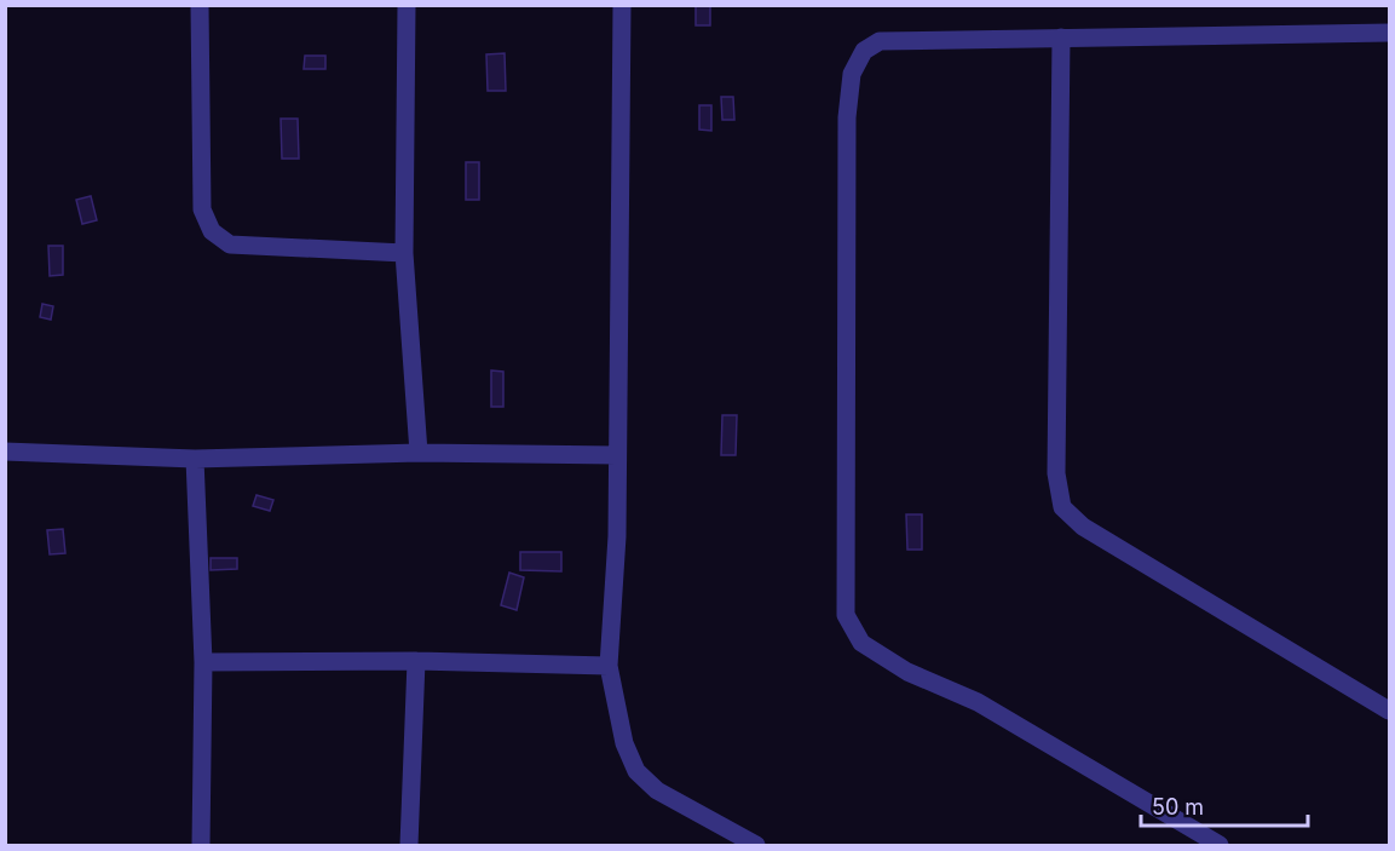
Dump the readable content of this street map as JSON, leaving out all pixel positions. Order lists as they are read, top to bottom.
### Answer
{
  "scale_bar": "50 m"
}
